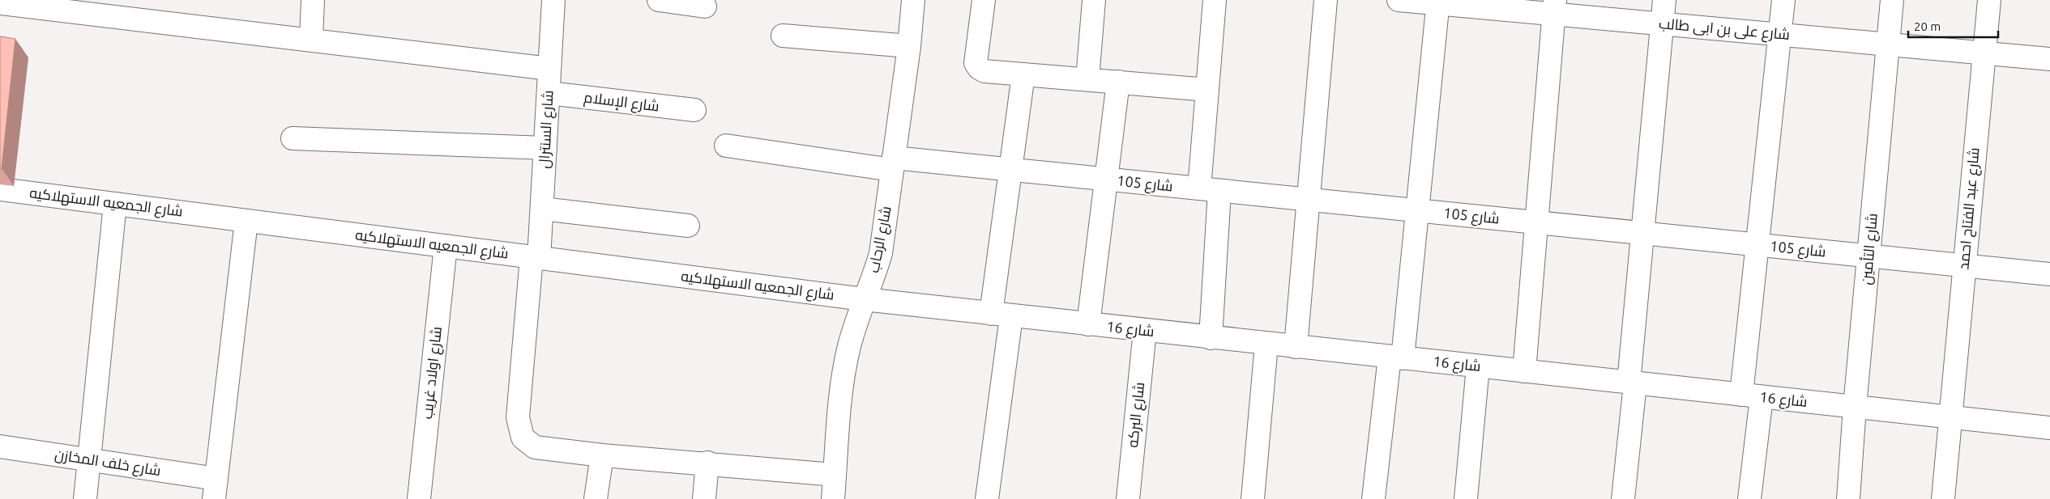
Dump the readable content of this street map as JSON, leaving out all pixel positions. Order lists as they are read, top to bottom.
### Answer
{
  "streets": {
    "street": [
      "شارع على بن ابى طالب",
      "شارع الإسلام",
      "شارع السنترال",
      "شارع 105",
      "شارع الجمعيه الاستهلاكيه",
      "شارع عبد الفتاح احمد",
      "شارع الرحاب",
      "شارع التأمين",
      "شارع 16",
      "شارع اولاد غريب",
      "شارع البركه",
      "شارع خلف المخازن"
    ]
  },
  "crossings": [
    ["شارع على بن ابى طالب", "شارع عبد الفتاح احمد"],
    ["شارع على بن ابى طالب", "شارع التأمين"],
    ["شارع الإسلام", "شارع السنترال"],
    ["شارع السنترال", "شارع الجمعيه الاستهلاكيه"],
    ["شارع السنترال", "شارع الرحاب"],
    ["شارع 105", "شارع عبد الفتاح احمد"],
    ["شارع 105", "شارع الرحاب"],
    ["شارع 105", "شارع التأمين"],
    ["شارع الجمعيه الاستهلاكيه", "شارع الرحاب"],
    ["شارع الجمعيه الاستهلاكيه", "شارع 16"],
    ["شارع الجمعيه الاستهلاكيه", "شارع اولاد غريب"],
    ["شارع عبد الفتاح احمد", "شارع 16"],
    ["شارع الرحاب", "شارع 16"],
    ["شارع التأمين", "شارع 16"],
    ["شارع 16", "شارع البركه"]
  ],
  "scale_bar": "20 m"
}
